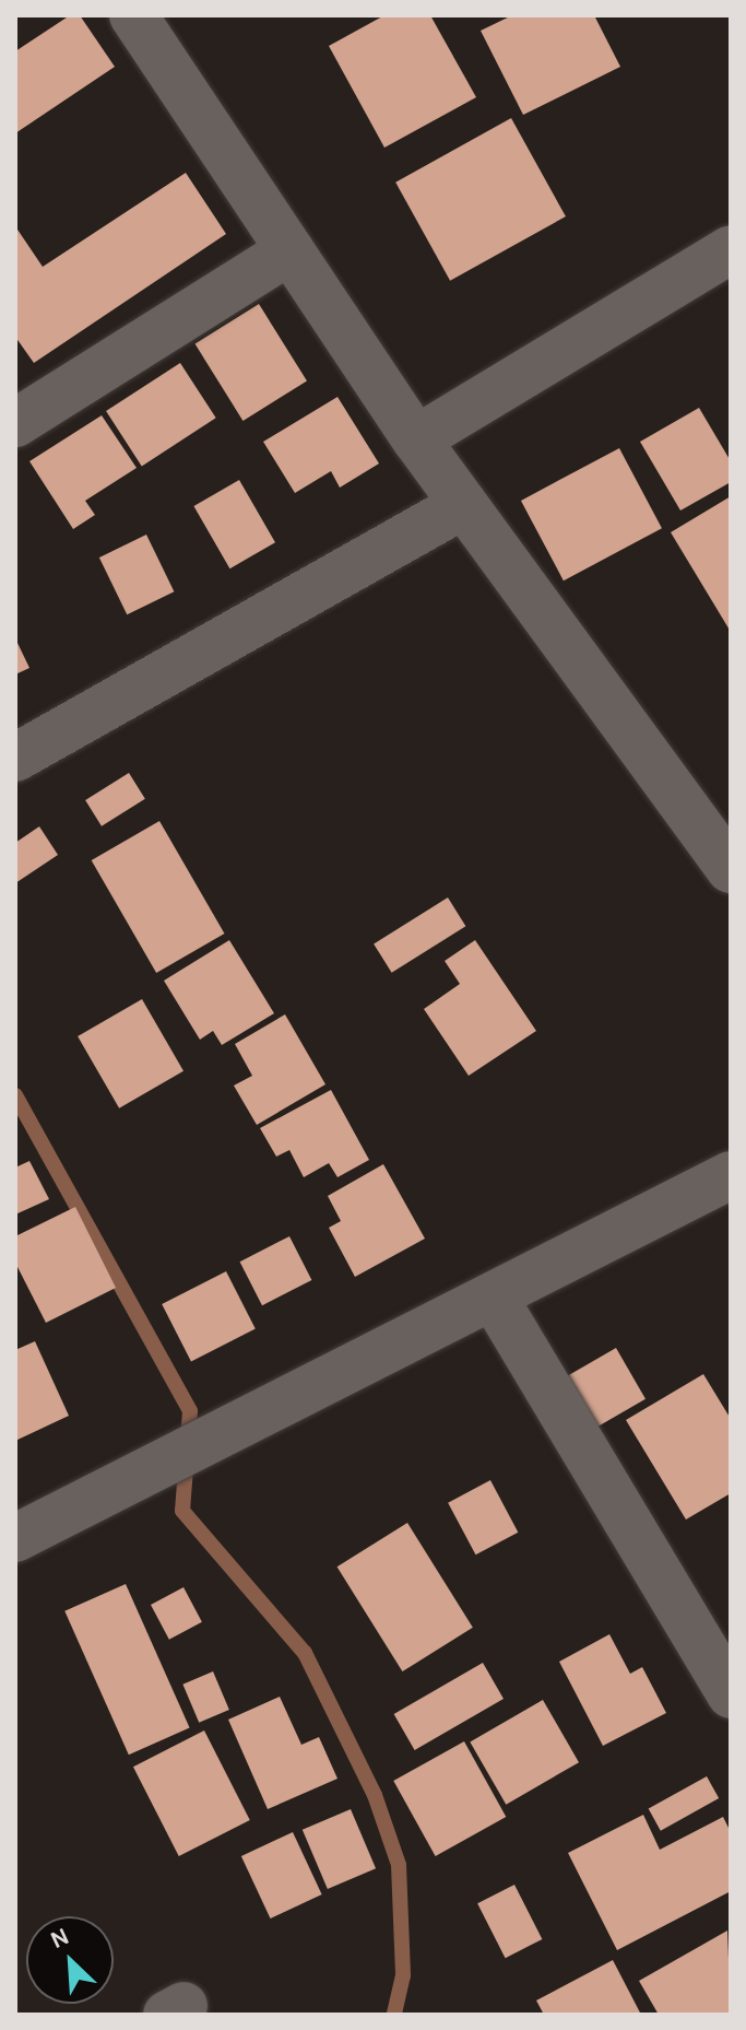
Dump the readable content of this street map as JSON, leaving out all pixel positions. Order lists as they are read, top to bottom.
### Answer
{
  "north": "top left"
}
